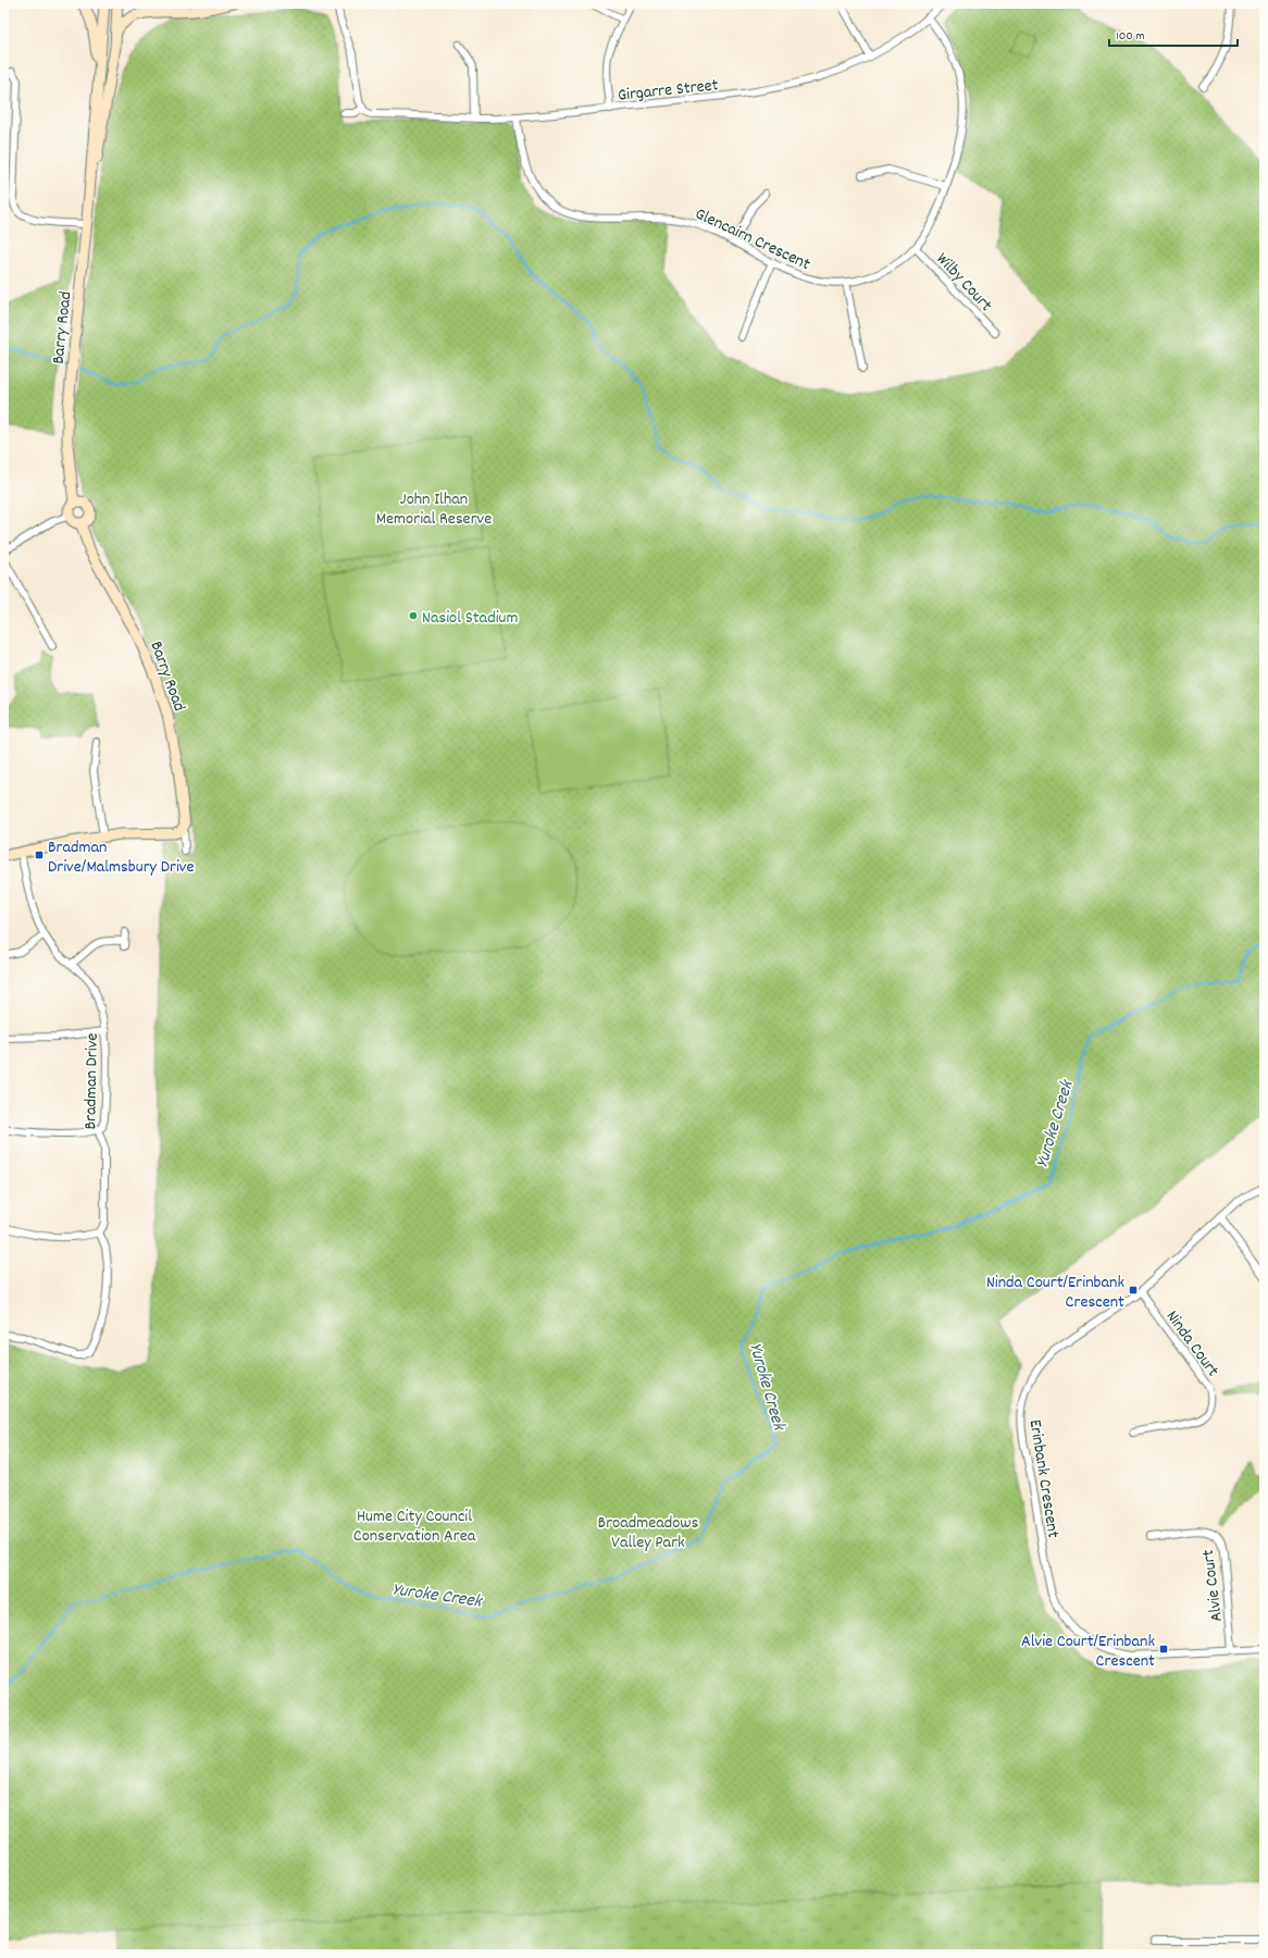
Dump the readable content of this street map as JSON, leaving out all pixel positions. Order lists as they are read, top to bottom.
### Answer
{
  "streets": {
    "street": [
      "Girgarre Street",
      "Glencairn Crescent",
      "Wilby Court",
      "Barry Road",
      "Bradman Drive",
      "Ninda Court",
      "Erinbank Crescent",
      "Alvie Court"
    ]
  },
  "crossings": [
    ["Girgarre Street", "Glencairn Crescent"],
    ["Glencairn Crescent", "Wilby Court"],
    ["Ninda Court", "Erinbank Crescent"],
    ["Erinbank Crescent", "Alvie Court"]
  ],
  "water": ["Yuroke Creek"],
  "parks": ["John Ilhan Memorial Reserve", "Hume City Council Conservation Area", "Broadmeadows Valley Park"],
  "places": {
    "other": ["Nasiol Stadium"],
    "transit": ["Bradman Drive/Malmsbury Drive", "Ninda Court/Erinbank Crescent", "Alvie Court/Erinbank Crescent"]
  },
  "scale_bar": "100 m"
}
